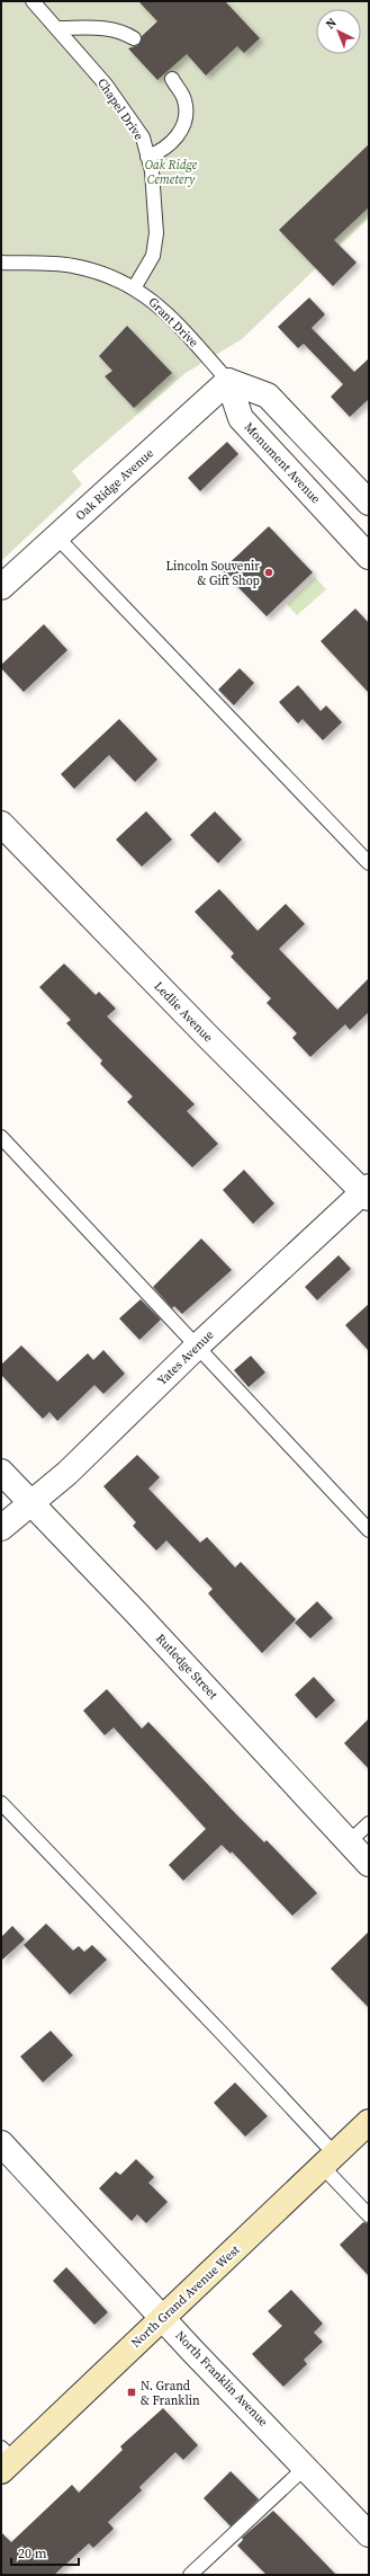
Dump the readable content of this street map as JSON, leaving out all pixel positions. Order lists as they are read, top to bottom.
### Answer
{
  "streets": {
    "main road": ["North Grand Avenue West"],
    "street": [
      "Monument Avenue",
      "Oak Ridge Avenue",
      "Ledlie Avenue",
      "Yates Avenue",
      "Rutledge Street",
      "North Franklin Avenue"
    ],
    "lane": ["Chapel Drive", "Grant Drive"]
  },
  "crossings": [
    ["Chapel Drive", "Grant Drive"],
    ["Grant Drive", "Monument Avenue"],
    ["Grant Drive", "Oak Ridge Avenue"],
    ["Monument Avenue", "Oak Ridge Avenue"],
    ["Ledlie Avenue", "Yates Avenue"],
    ["Yates Avenue", "Rutledge Street"],
    ["North Grand Avenue West", "North Franklin Avenue"]
  ],
  "parks": ["Oak Ridge Cemetery"],
  "places": {
    "other": ["Lincoln Souvenir & Gift Shop"],
    "transit": ["N. Grand & Franklin"]
  },
  "scale_bar": "20 m",
  "north": "top left"
}
